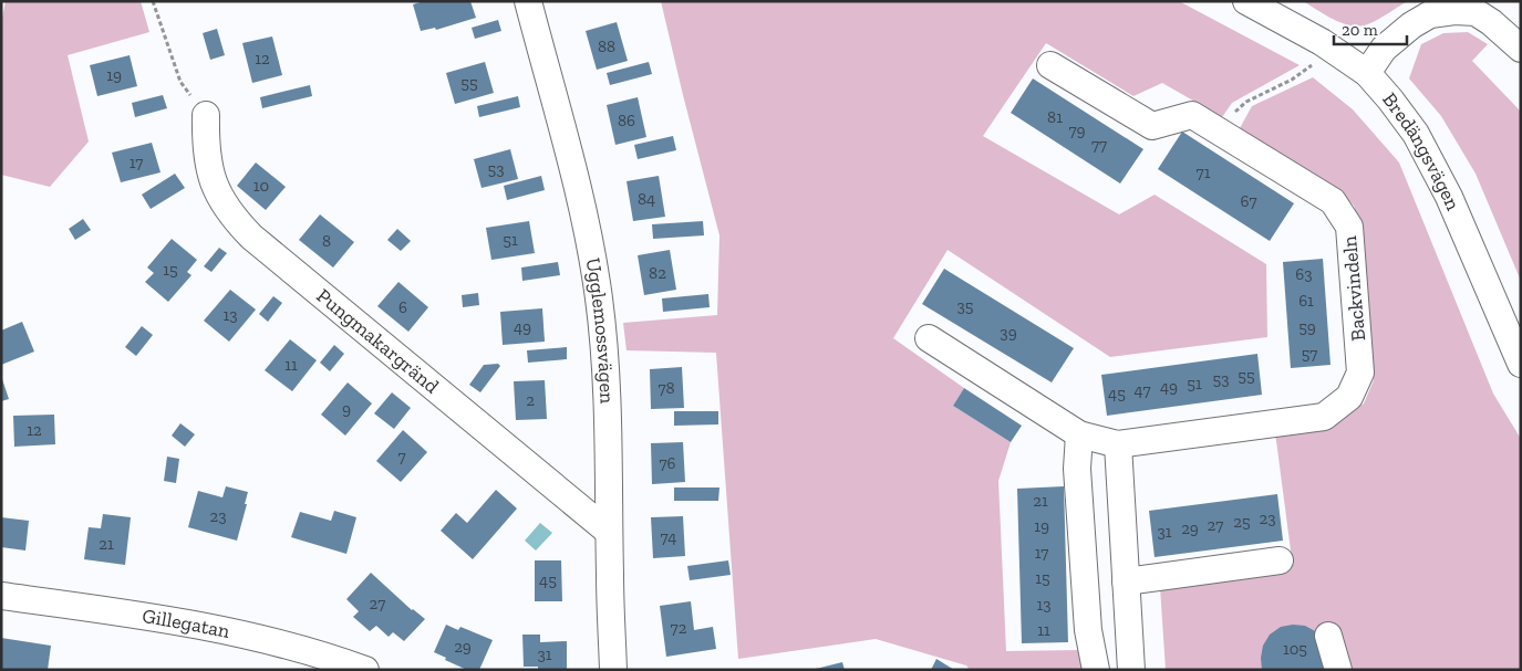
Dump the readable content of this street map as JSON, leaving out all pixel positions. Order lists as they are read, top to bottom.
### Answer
{
  "streets": {
    "street": [
      "Bredängsvägen",
      "Backvindeln",
      "Ugglemossvägen",
      "Pungmakargränd",
      "Gillegatan"
    ]
  },
  "crossings": [
    ["Ugglemossvägen", "Pungmakargränd"]
  ],
  "house_numbers": [
    "88",
    "12",
    "19",
    "55",
    "81",
    "86",
    "79",
    "77",
    "17",
    "53",
    "71",
    "10",
    "84",
    "67",
    "51",
    "8",
    "15",
    "82",
    "63",
    "61",
    "35",
    "6",
    "13",
    "49",
    "59",
    "39",
    "57",
    "11",
    "55",
    "53",
    "51",
    "49",
    "78",
    "47",
    "45",
    "2",
    "9",
    "12",
    "7",
    "76",
    "21",
    "23",
    "23",
    "25",
    "27",
    "19",
    "29",
    "31",
    "74",
    "21",
    "17",
    "15",
    "45",
    "27",
    "13",
    "72",
    "11",
    "29",
    "105",
    "31"
  ],
  "scale_bar": "20 m"
}
